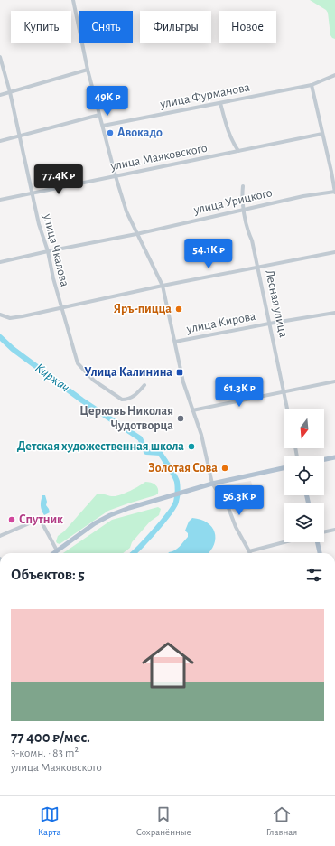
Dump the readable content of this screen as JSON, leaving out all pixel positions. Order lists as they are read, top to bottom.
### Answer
{
  "streets": {
    "street": [
      "улица Фурманова",
      "улица Маяковского",
      "улица Урицкого",
      "улица Чкалова",
      "Лесная улица",
      "улица Кирова"
    ]
  },
  "crossings": [
    ["улица Маяковского", "улица Чкалова"],
    ["улица Урицкого", "улица Чкалова"],
    ["улица Урицкого", "Лесная улица"],
    ["Лесная улица", "улица Кирова"]
  ],
  "water": ["Киржач"],
  "places": {
    "other": [
      "Авокадо",
      "Яръ-пицца",
      "Церковь Николая Чудотворца",
      "Детская художественная школа",
      "Золотая Сова",
      "Спутник"
    ],
    "transit": ["Улица Калинина"]
  },
  "north": "bottom",
  "page": {
    "chip": [
      "Купить",
      "Снять",
      "Фильтры",
      "Новое"
    ],
    "price": [
      "49K ₽",
      "77.4K ₽",
      "54.1K ₽",
      "61.3K ₽",
      "56.3K ₽"
    ],
    "heading": "Объектов: 5",
    "list": [
      {
        "name": "77 400 ₽/мес.",
        "note": "3-комн. · 83 m² · улица Маяковского"
      }
    ],
    "tabs": ["Карта", "Сохранённые", "Главная"]
  }
}
